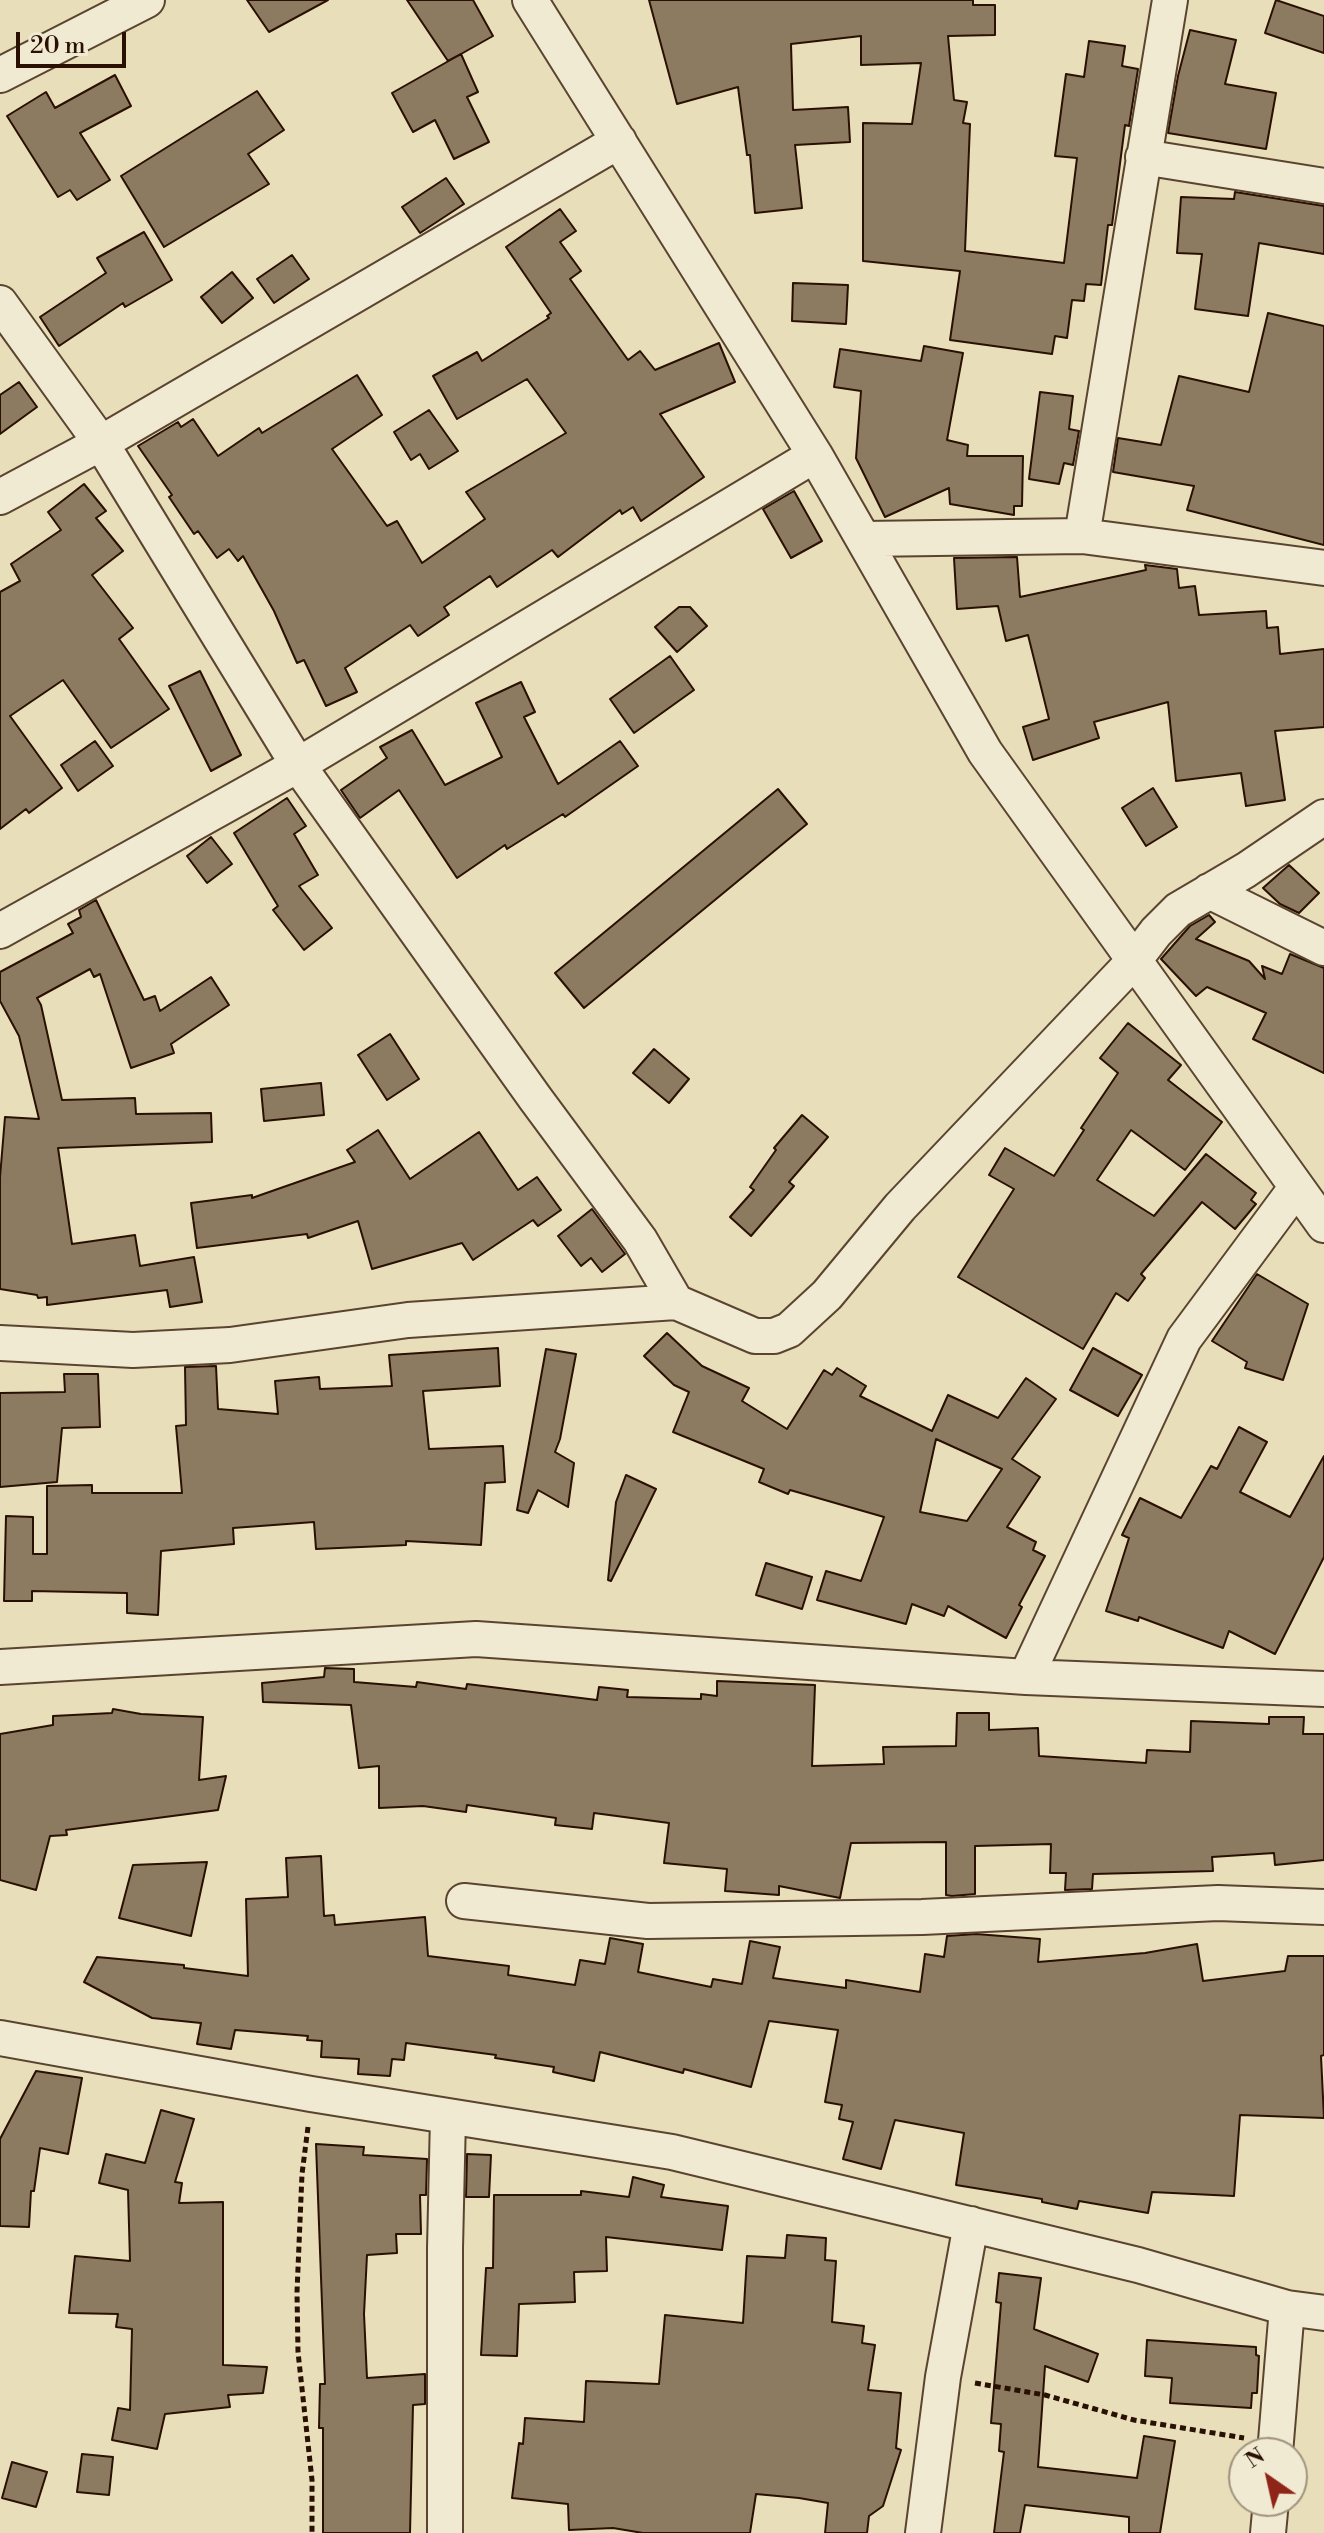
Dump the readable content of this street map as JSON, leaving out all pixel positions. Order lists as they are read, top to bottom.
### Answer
{
  "scale_bar": "20 m",
  "north": "top left"
}
